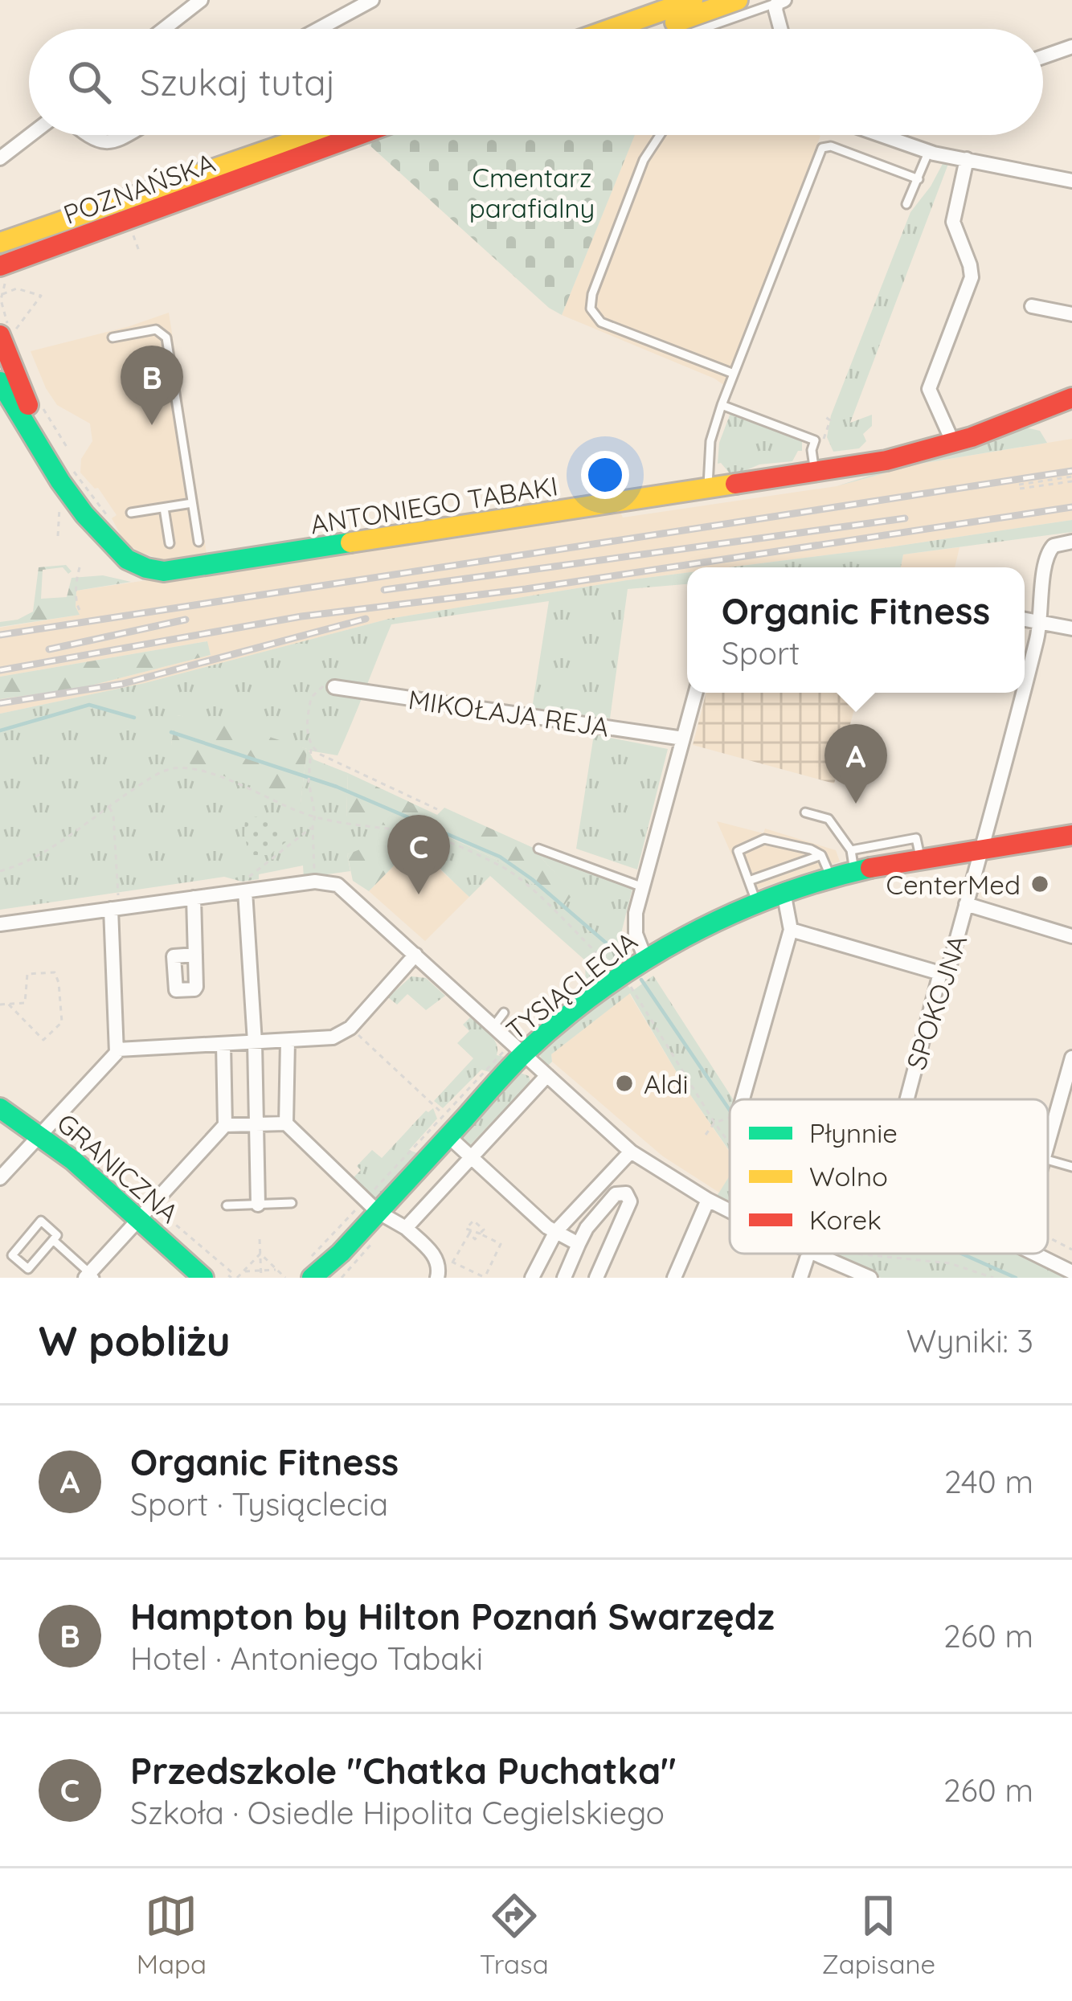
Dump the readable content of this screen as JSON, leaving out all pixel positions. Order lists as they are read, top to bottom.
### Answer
{
  "streets": {
    "street": [
      "POZNAŃSKA",
      "ANTONIEGO TABAKI",
      "MIKOŁAJA REJA",
      "TYSIĄCLECIA",
      "SPOKOJNA",
      "GRANICZNA"
    ]
  },
  "crossings": [
    ["TYSIĄCLECIA", "SPOKOJNA"]
  ],
  "parks": ["Cmentarz parafialny"],
  "places": ["CenterMed", "Aldi"],
  "legend": ["Płynnie", "Wolno", "Korek"],
  "page": {
    "search": "Szukaj tutaj",
    "pins": ["B", "A", "C"],
    "popup": ["Organic Fitness", "Sport"],
    "heading": ["W pobliżu", "Wyniki: 3"],
    "list": [
      {
        "mark": "A",
        "name": "Organic Fitness",
        "note": "Sport · Tysiąclecia",
        "value": "240 m"
      },
      {
        "mark": "B",
        "name": "Hampton by Hilton Poznań Swarzędz",
        "note": "Hotel · Antoniego Tabaki",
        "value": "260 m"
      },
      {
        "mark": "C",
        "name": "Przedszkole \"Chatka Puchatka\"",
        "note": "Szkoła · Osiedle Hipolita Cegielskiego",
        "value": "260 m"
      }
    ],
    "nav": ["Mapa", "Trasa", "Zapisane"]
  }
}
